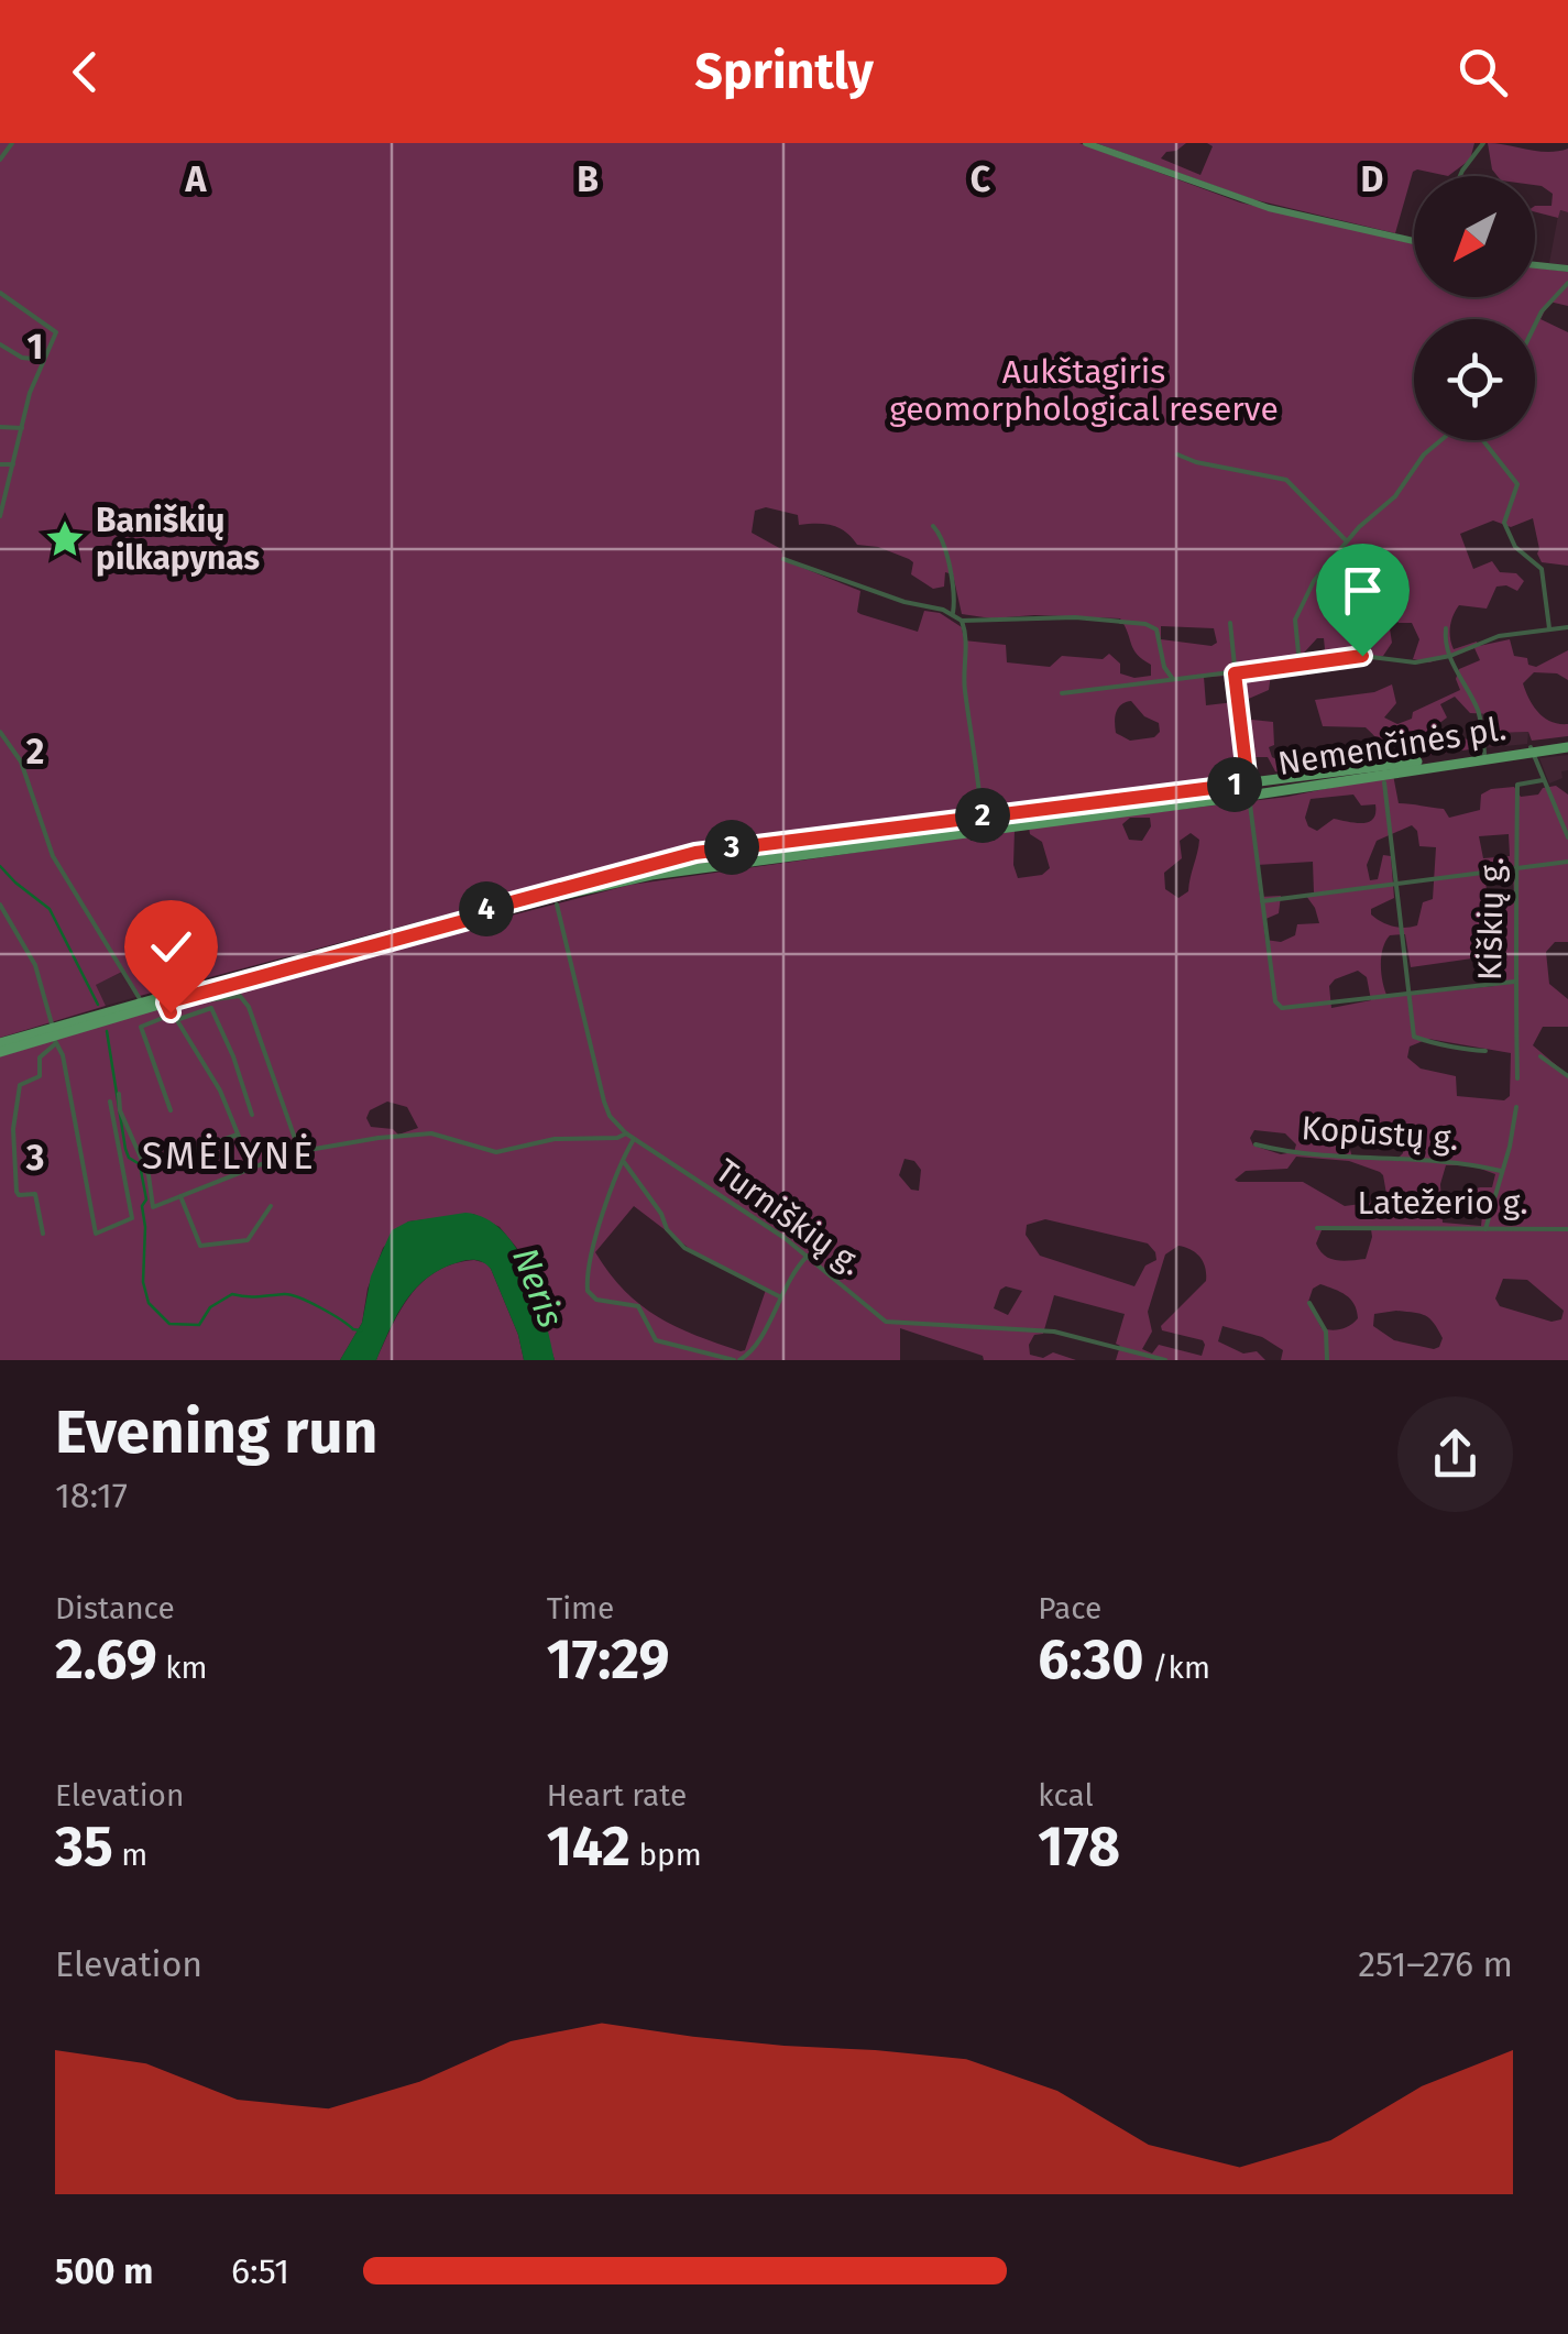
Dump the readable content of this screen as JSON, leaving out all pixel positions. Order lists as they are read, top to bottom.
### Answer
{
  "streets": {
    "main road": ["Nemenčinės pl."],
    "street": [
      "Kiškių g.",
      "Kopūstų g.",
      "Latežerio g.",
      "Turniškių g."
    ]
  },
  "crossings": [
    ["Nemenčinės pl.", "Turniškių g."]
  ],
  "districts": ["SMĖLYNĖ"],
  "water": ["Neris"],
  "parks": ["Aukštagiris geomorphological reserve"],
  "places": {
    "place": ["Baniškių pilkapynas"]
  },
  "north": "bottom left",
  "page": {
    "header": "Sprintly",
    "pins": [
      "1",
      "2",
      "3",
      "4"
    ],
    "heading": ["Evening run", "18:17"],
    "stats": [
      ["Distance", "2.69 km"],
      ["Time", "17:29"],
      ["Pace", "6:30 /km"],
      ["Elevation", "35 m"],
      ["Heart rate", "142 bpm"],
      ["kcal", "178"]
    ],
    "chart": ["Elevation", "251–276 m"],
    "list": [
      {
        "name": "500 m",
        "note": "6:51"
      }
    ]
  },
  "grid": {
    "columns": [
      "A",
      "B",
      "C",
      "D"
    ],
    "rows": ["1", "2", "3"]
  }
}
